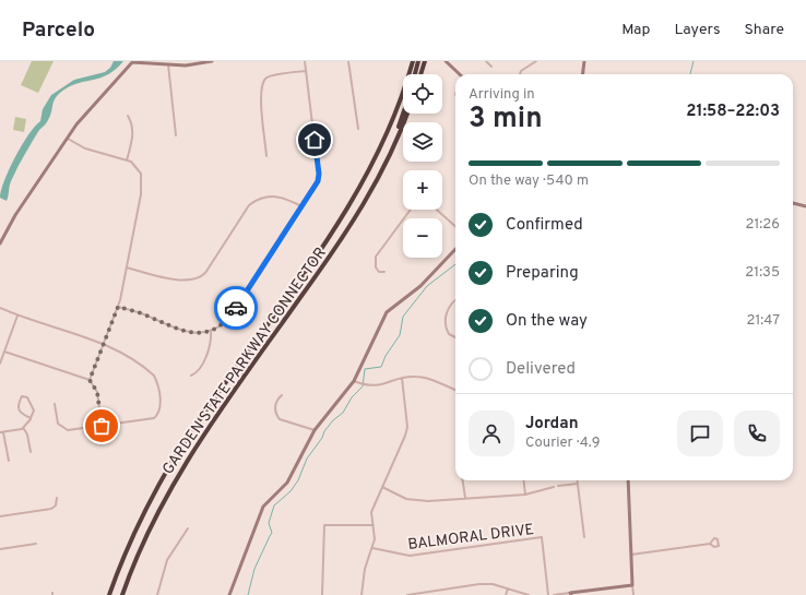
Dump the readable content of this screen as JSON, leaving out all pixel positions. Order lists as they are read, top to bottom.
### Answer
{
  "streets": {
    "highway": ["GARDEN STATE PARKWAY CONNECTOR"],
    "street": ["BALMORAL DRIVE"]
  },
  "page": {
    "header": "Parcelo",
    "nav": ["Map", "Layers", "Share"],
    "map_buttons": ["+", "−"],
    "heading": ["3 min", "Arriving in", "21:58–22:03"],
    "panel": ["Jordan", "Courier · 4.9"],
    "bar": "On the way · 540 m",
    "list": [
      ["Confirmed", "21:26"],
      ["Preparing", "21:35"],
      ["On the way", "21:47"],
      "Delivered"
    ]
  }
}
